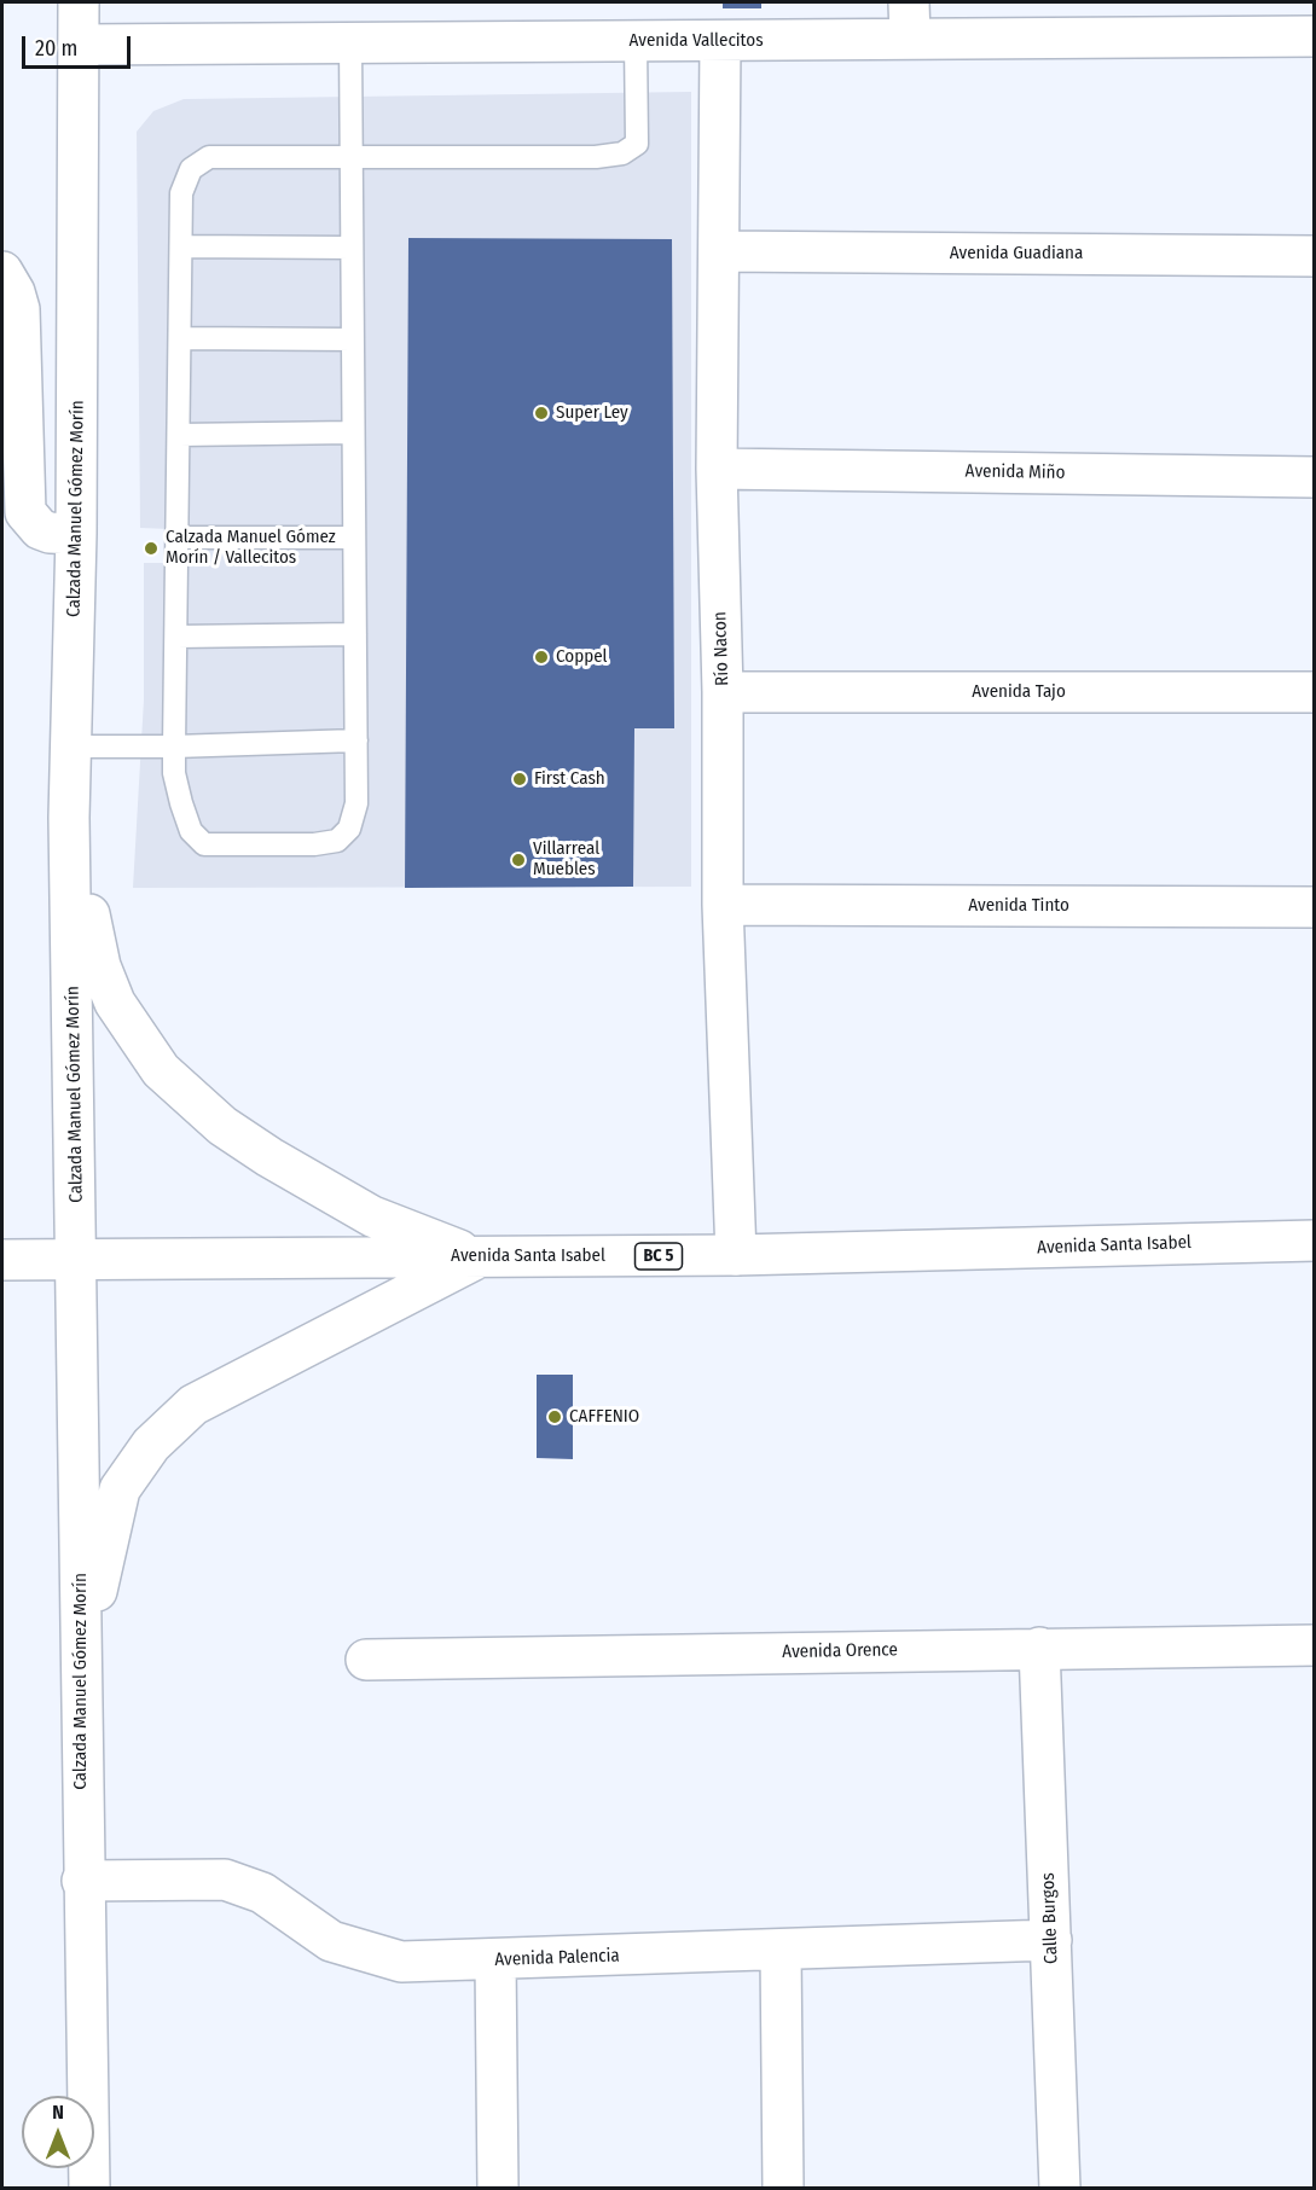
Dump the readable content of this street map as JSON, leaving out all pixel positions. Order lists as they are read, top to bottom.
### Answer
{
  "streets": {
    "street": [
      "Avenida Vallecitos",
      "Avenida Guadiana",
      "Avenida Miño",
      "Calzada Manuel Gómez Morín",
      "Río Nacon",
      "Avenida Tajo",
      "Avenida Tinto",
      "Avenida Santa Isabel",
      "BC 5",
      "Avenida Orence",
      "Calle Burgos",
      "Avenida Palencia"
    ]
  },
  "crossings": [
    ["Avenida Vallecitos", "Calzada Manuel Gómez Morín"],
    ["Avenida Vallecitos", "Río Nacon"],
    ["Avenida Guadiana", "Río Nacon"],
    ["Avenida Miño", "Río Nacon"],
    ["Calzada Manuel Gómez Morín", "Avenida Santa Isabel"],
    ["Calzada Manuel Gómez Morín", "Avenida Palencia"],
    ["Río Nacon", "Avenida Tajo"],
    ["Río Nacon", "Avenida Tinto"],
    ["Río Nacon", "Avenida Santa Isabel"],
    ["Avenida Orence", "Calle Burgos"],
    ["Calle Burgos", "Avenida Palencia"]
  ],
  "places": [
    "Super Ley",
    "Calzada Manuel Gómez Morín / Vallecitos",
    "Coppel",
    "First Cash",
    "Villarreal Muebles",
    "CAFFENIO"
  ],
  "scale_bar": "20 m",
  "north": "top"
}
